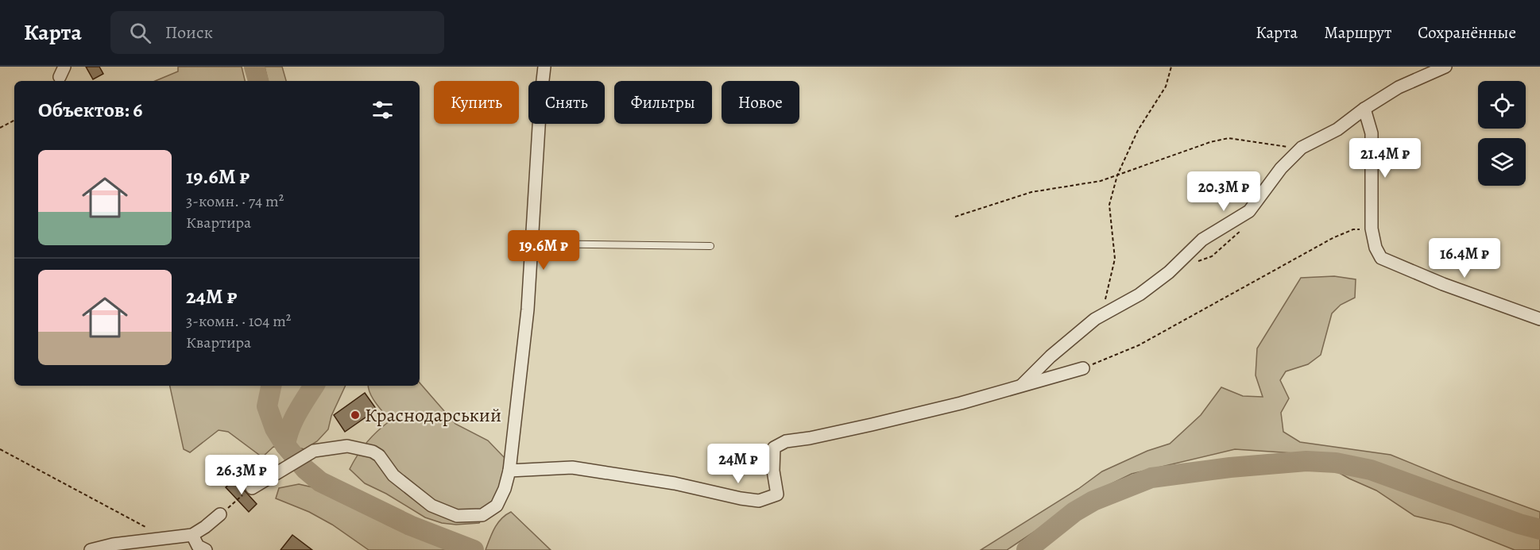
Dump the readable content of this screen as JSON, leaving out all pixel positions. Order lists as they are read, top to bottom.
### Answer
{
  "places": ["Краснодарський"],
  "page": {
    "header": "Карта",
    "search": "Поиск",
    "nav": ["Карта", "Маршрут", "Сохранённые"],
    "chip": [
      "Купить",
      "Снять",
      "Фильтры",
      "Новое"
    ],
    "heading": "Объектов: 6",
    "price": [
      "21.4M ₽",
      "20.3M ₽",
      "19.6M ₽",
      "16.4M ₽",
      "24M ₽",
      "26.3M ₽"
    ],
    "list": [
      {
        "name": "19.6M ₽",
        "note": "3-комн. · 74 m² · Квартира"
      },
      {
        "name": "24M ₽",
        "note": "3-комн. · 104 m² · Квартира"
      }
    ]
  }
}
